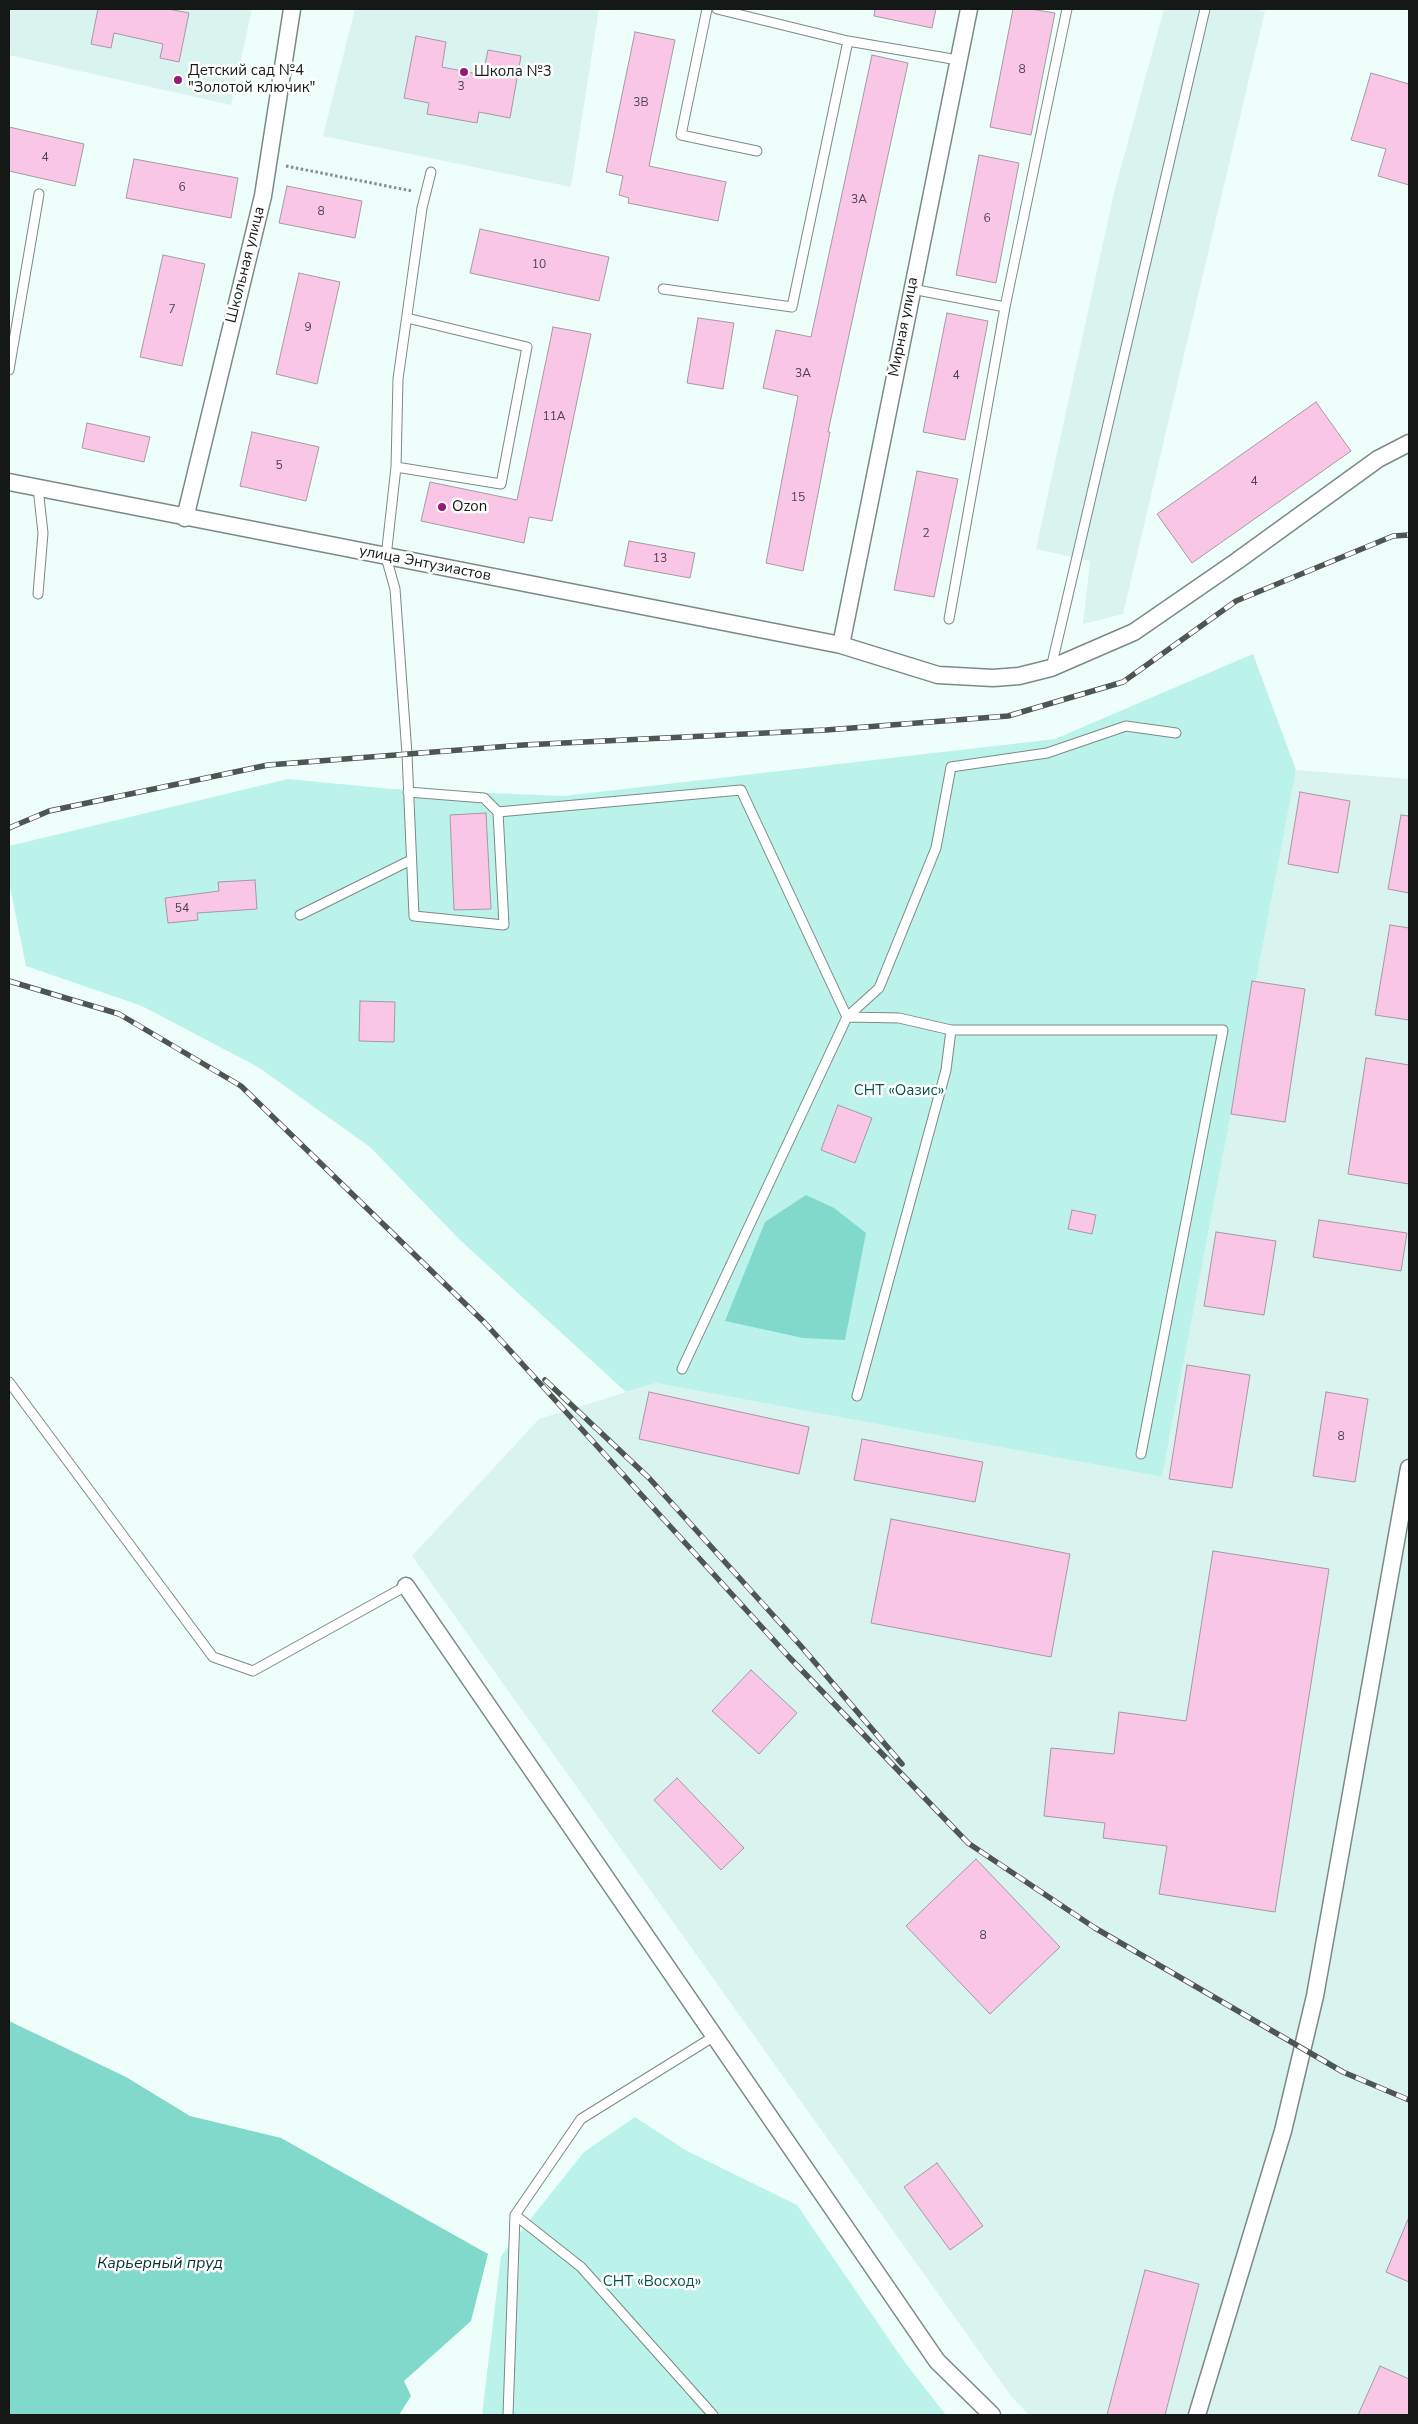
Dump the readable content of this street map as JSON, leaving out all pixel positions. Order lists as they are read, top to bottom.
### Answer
{
  "streets": {
    "street": ["Школьная улица", "Мирная улица", "улица Энтузиастов"]
  },
  "crossings": [
    ["Школьная улица", "улица Энтузиастов"],
    ["Мирная улица", "улица Энтузиастов"]
  ],
  "water": ["Карьерный пруд"],
  "parks": ["СНТ «Оазис»", "СНТ «Восход»"],
  "places": ["Школа №3", "Детский сад №4 \"Золотой ключик\"", "Ozon"],
  "house_numbers": [
    "8",
    "3",
    "3В",
    "4",
    "6",
    "3А",
    "8",
    "6",
    "10",
    "7",
    "9",
    "3А",
    "4",
    "11А",
    "5",
    "4",
    "15",
    "2",
    "13",
    "54",
    "8",
    "8"
  ]
}
